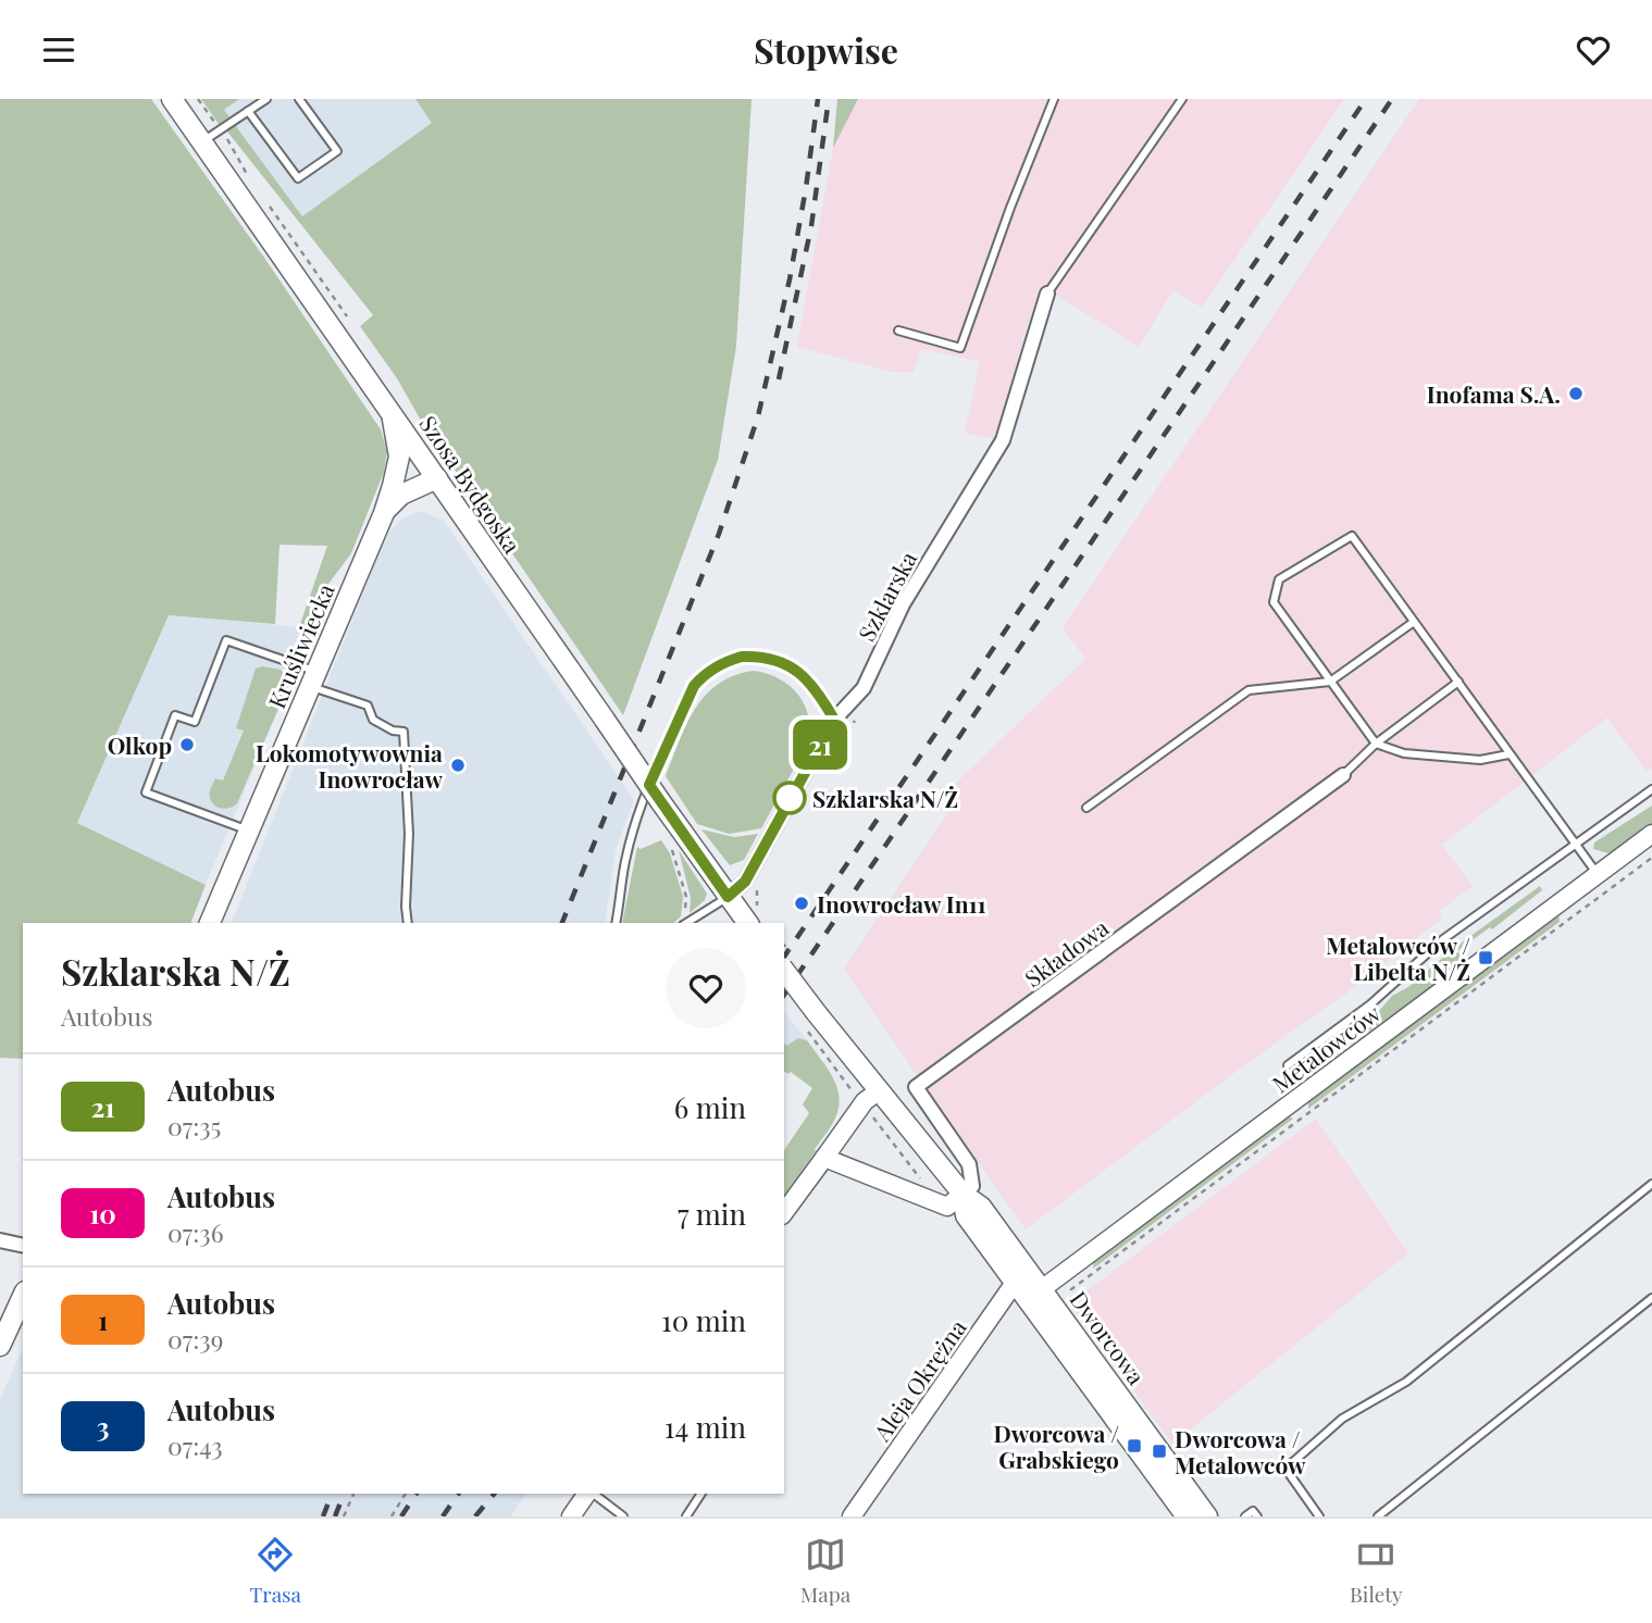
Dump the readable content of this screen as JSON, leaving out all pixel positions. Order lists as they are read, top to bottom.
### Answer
{
  "streets": {
    "main road": ["Szosa Bydgoska", "Kruśliwiecka", "Dworcowa"],
    "street": [
      "Szklarska",
      "Składowa",
      "Metalowców",
      "Aleja Okrężna"
    ]
  },
  "crossings": [
    ["Szosa Bydgoska", "Szklarska"],
    ["Szosa Bydgoska", "Kruśliwiecka"],
    ["Składowa", "Dworcowa"],
    ["Metalowców", "Dworcowa"],
    ["Metalowców", "Aleja Okrężna"],
    ["Dworcowa", "Aleja Okrężna"]
  ],
  "places": {
    "other": [
      "Inofama S.A.",
      "Olkop",
      "Lokomotywownia Inowrocław",
      "Szklarska N/Ż",
      "Inowrocław In11"
    ],
    "transit": ["Metalowców / Libelta N/Ż", "Dworcowa / Grabskiego", "Dworcowa / Metalowców"]
  },
  "lines": ["bus line 21"],
  "page": {
    "header": "Stopwise",
    "on_map": "21",
    "heading": ["Szklarska N/Ż", "Autobus"],
    "list": [
      {
        "mark": "21",
        "name": "Autobus",
        "note": "07:35",
        "value": "6 min"
      },
      {
        "mark": "10",
        "name": "Autobus",
        "note": "07:36",
        "value": "7 min"
      },
      {
        "mark": "1",
        "name": "Autobus",
        "note": "07:39",
        "value": "10 min"
      },
      {
        "mark": "3",
        "name": "Autobus",
        "note": "07:43",
        "value": "14 min"
      }
    ],
    "tabs": ["Trasa", "Mapa", "Bilety"]
  }
}
